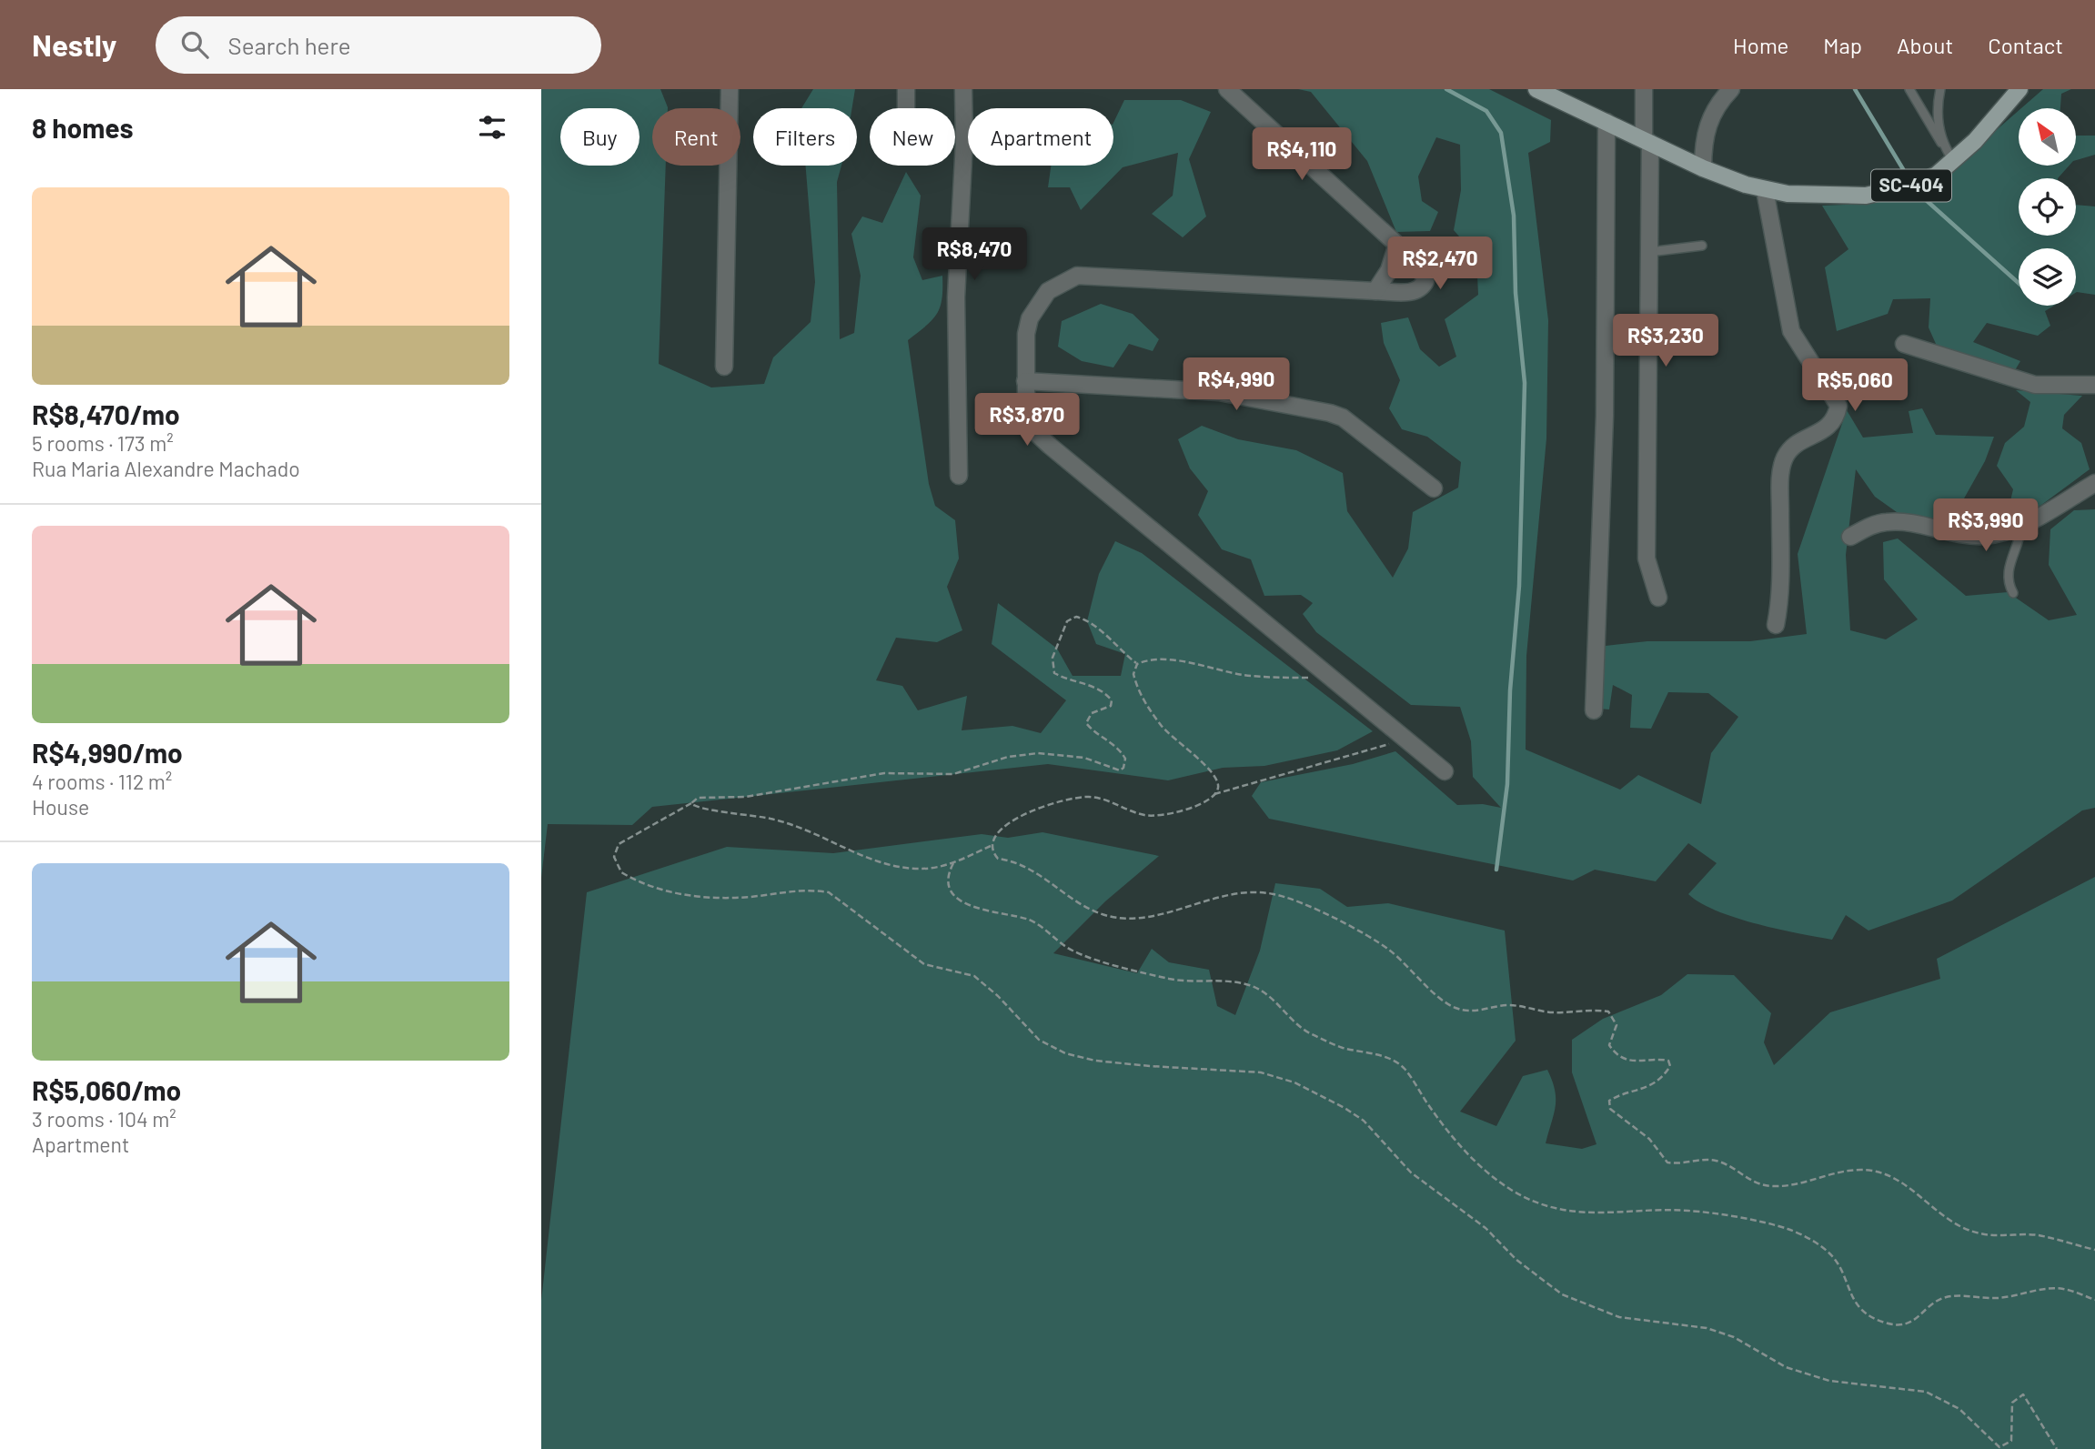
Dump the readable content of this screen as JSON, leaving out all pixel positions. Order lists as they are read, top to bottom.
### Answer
{
  "streets": {
    "main road": ["SC-404"]
  },
  "north": "top left",
  "page": {
    "header": "Nestly",
    "search": "Search here",
    "nav": [
      "Home",
      "Map",
      "About",
      "Contact"
    ],
    "heading": "8 homes",
    "chip": [
      "Buy",
      "Rent",
      "Filters",
      "New",
      "Apartment"
    ],
    "price": [
      "R$4,110",
      "R$8,470",
      "R$2,470",
      "R$3,230",
      "R$4,990",
      "R$5,060",
      "R$3,870",
      "R$3,990"
    ],
    "list": [
      {
        "name": "R$8,470/mo",
        "note": "5 rooms · 173 m² · Rua Maria Alexandre Machado"
      },
      {
        "name": "R$4,990/mo",
        "note": "4 rooms · 112 m² · House"
      },
      {
        "name": "R$5,060/mo",
        "note": "3 rooms · 104 m² · Apartment"
      }
    ]
  }
}
